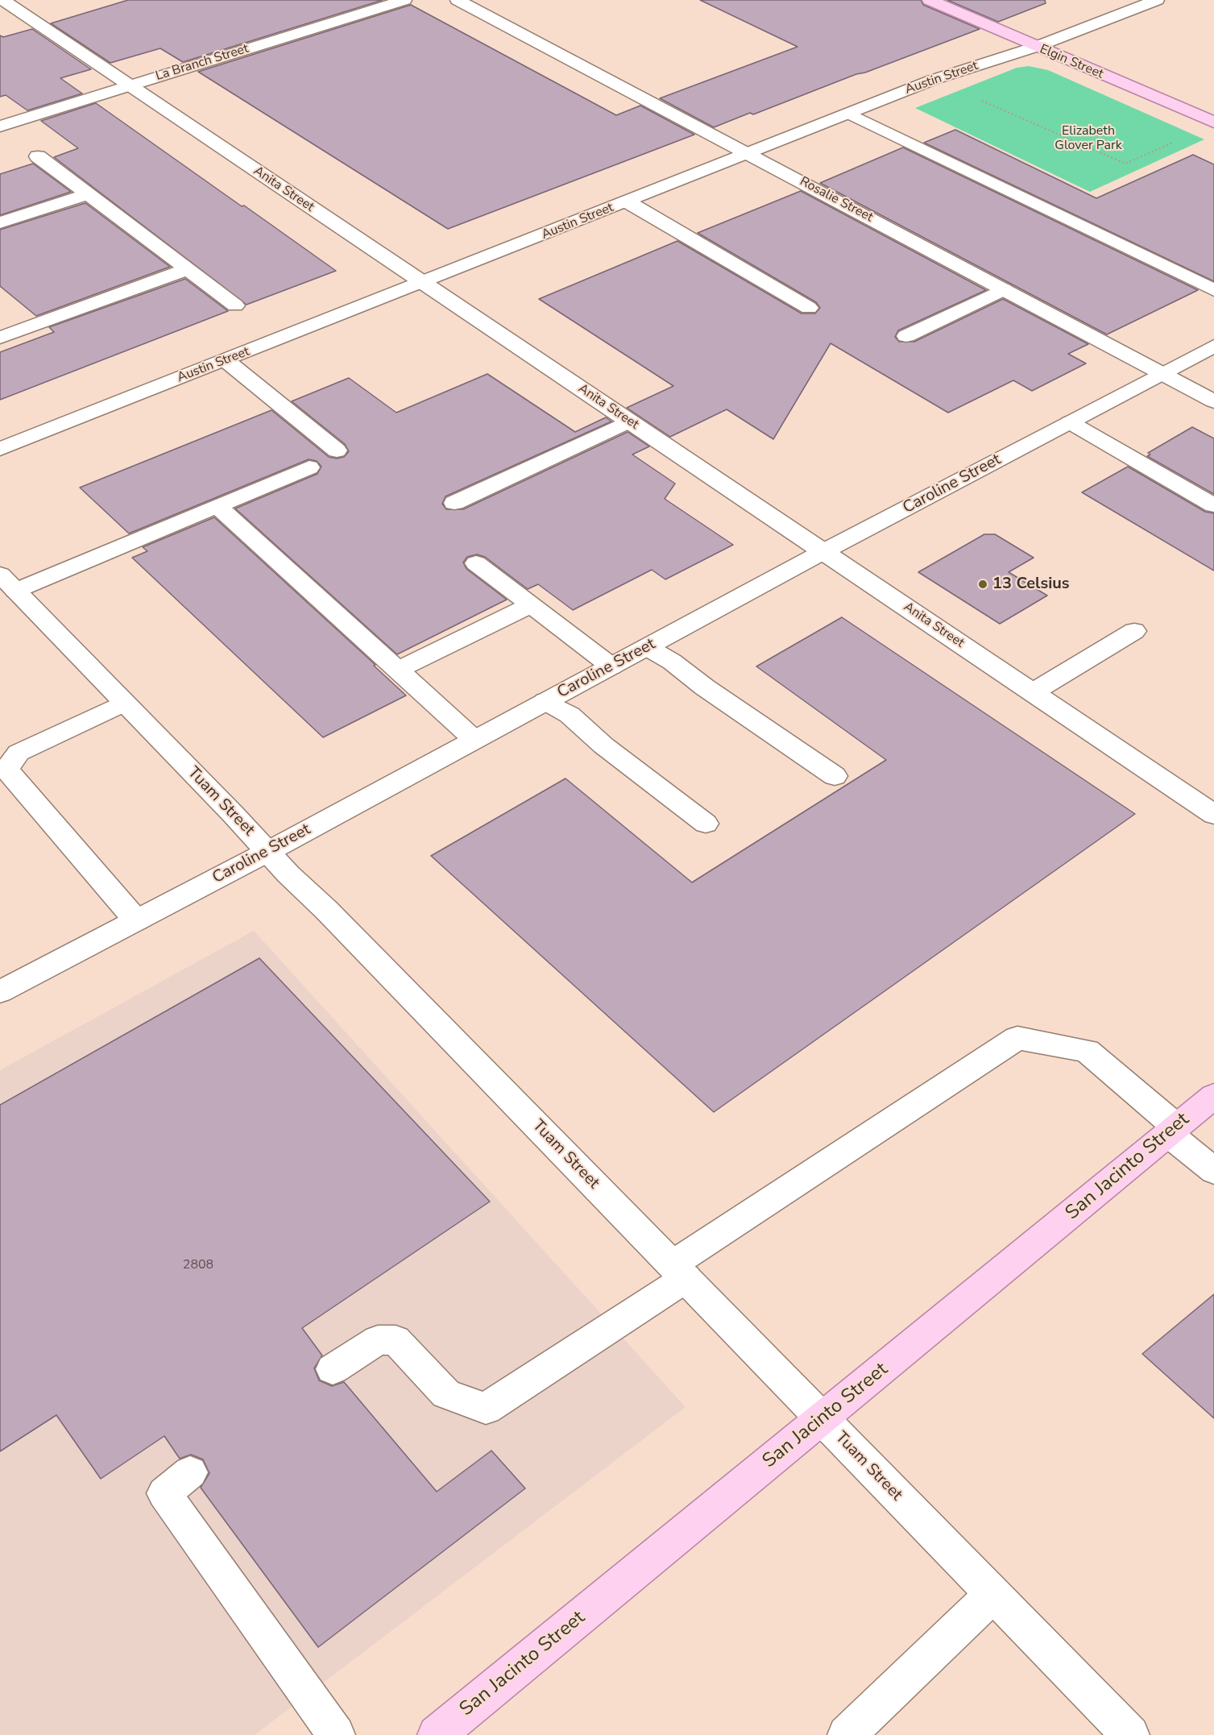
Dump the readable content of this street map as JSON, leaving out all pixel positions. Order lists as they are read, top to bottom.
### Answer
{
  "streets": {
    "main road": ["Elgin Street", "San Jacinto Street"],
    "street": [
      "La Branch Street",
      "Austin Street",
      "Anita Street",
      "Rosalie Street",
      "Caroline Street",
      "Tuam Street"
    ]
  },
  "crossings": [
    ["Elgin Street", "Austin Street"],
    ["La Branch Street", "Anita Street"],
    ["Austin Street", "Anita Street"],
    ["Austin Street", "Rosalie Street"],
    ["Anita Street", "Caroline Street"],
    ["Rosalie Street", "Caroline Street"],
    ["Caroline Street", "Tuam Street"],
    ["Tuam Street", "San Jacinto Street"]
  ],
  "parks": ["Elizabeth Glover Park"],
  "places": ["13 Celsius"],
  "house_numbers": ["2808"]
}
